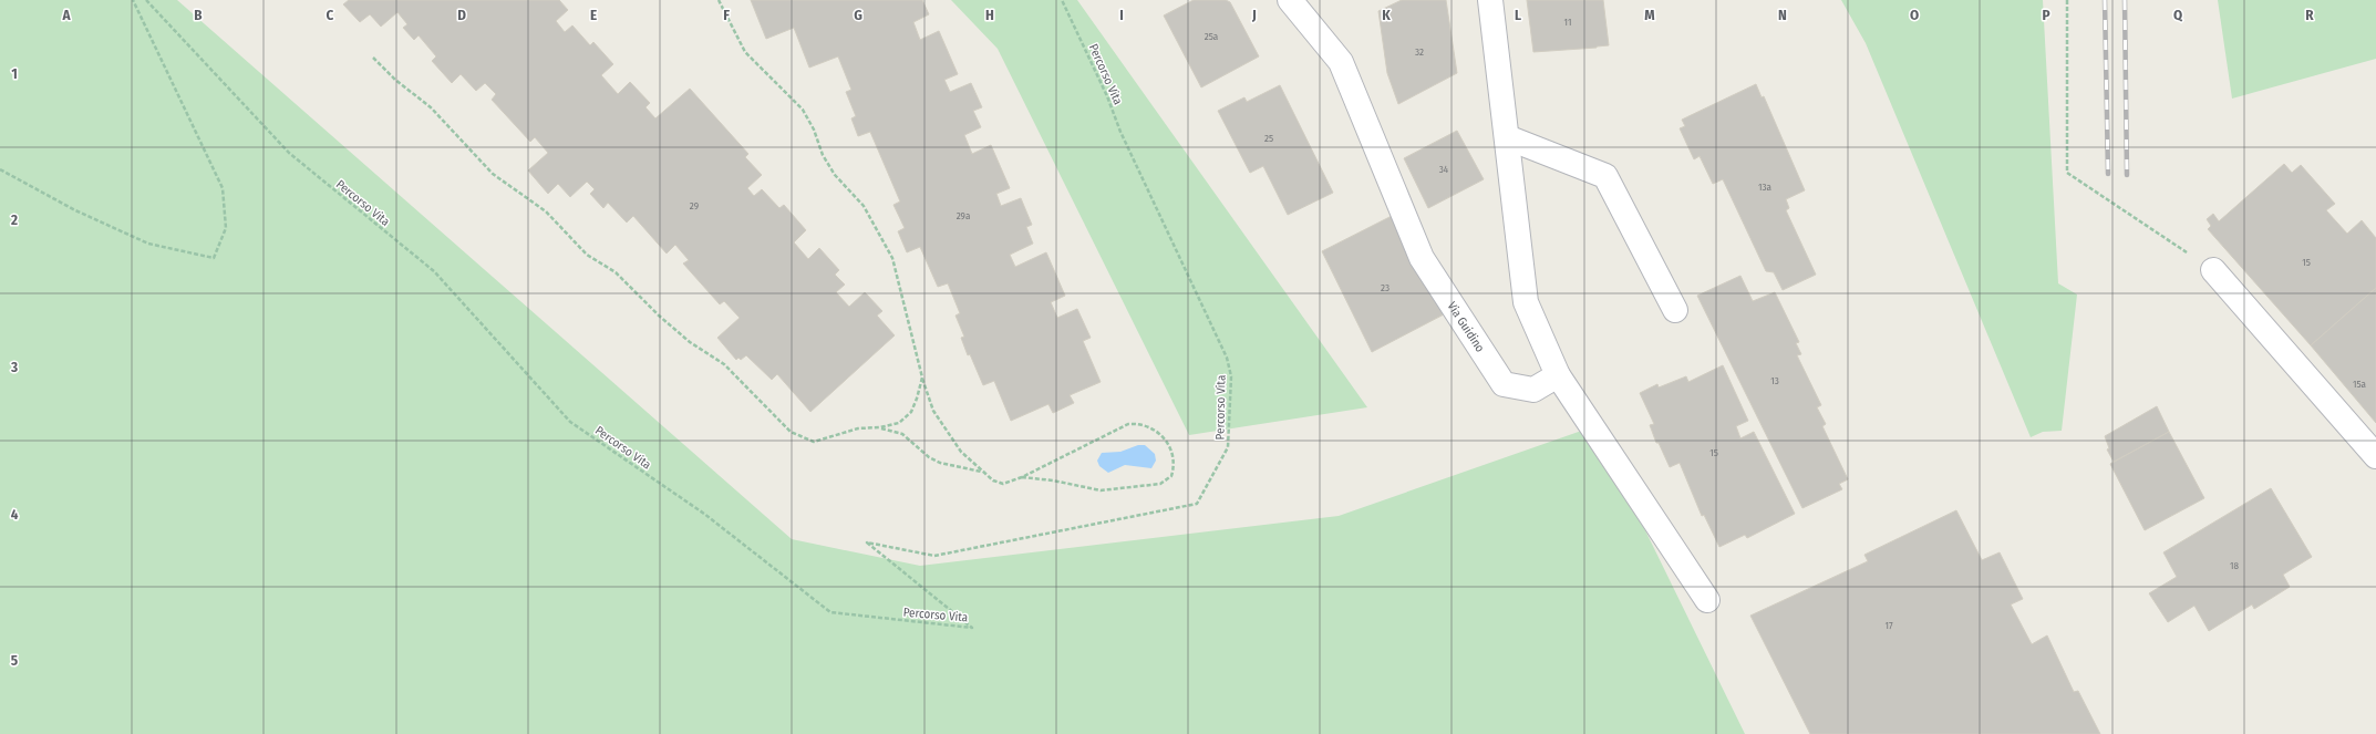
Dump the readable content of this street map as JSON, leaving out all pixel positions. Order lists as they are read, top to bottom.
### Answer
{
  "streets": {
    "street": ["Via Guidino"],
    "path": ["Percorso Vita"]
  },
  "house_numbers": [
    "11",
    "25a",
    "32",
    "25",
    "34",
    "13a",
    "29",
    "29a",
    "15",
    "23",
    "13",
    "15a",
    "15",
    "18",
    "17"
  ],
  "grid": {
    "columns": [
      "A",
      "B",
      "C",
      "D",
      "E",
      "F",
      "G",
      "H",
      "I",
      "J",
      "K",
      "L",
      "M",
      "N",
      "O",
      "P",
      "Q",
      "R"
    ],
    "rows": [
      "1",
      "2",
      "3",
      "4",
      "5"
    ]
  }
}
